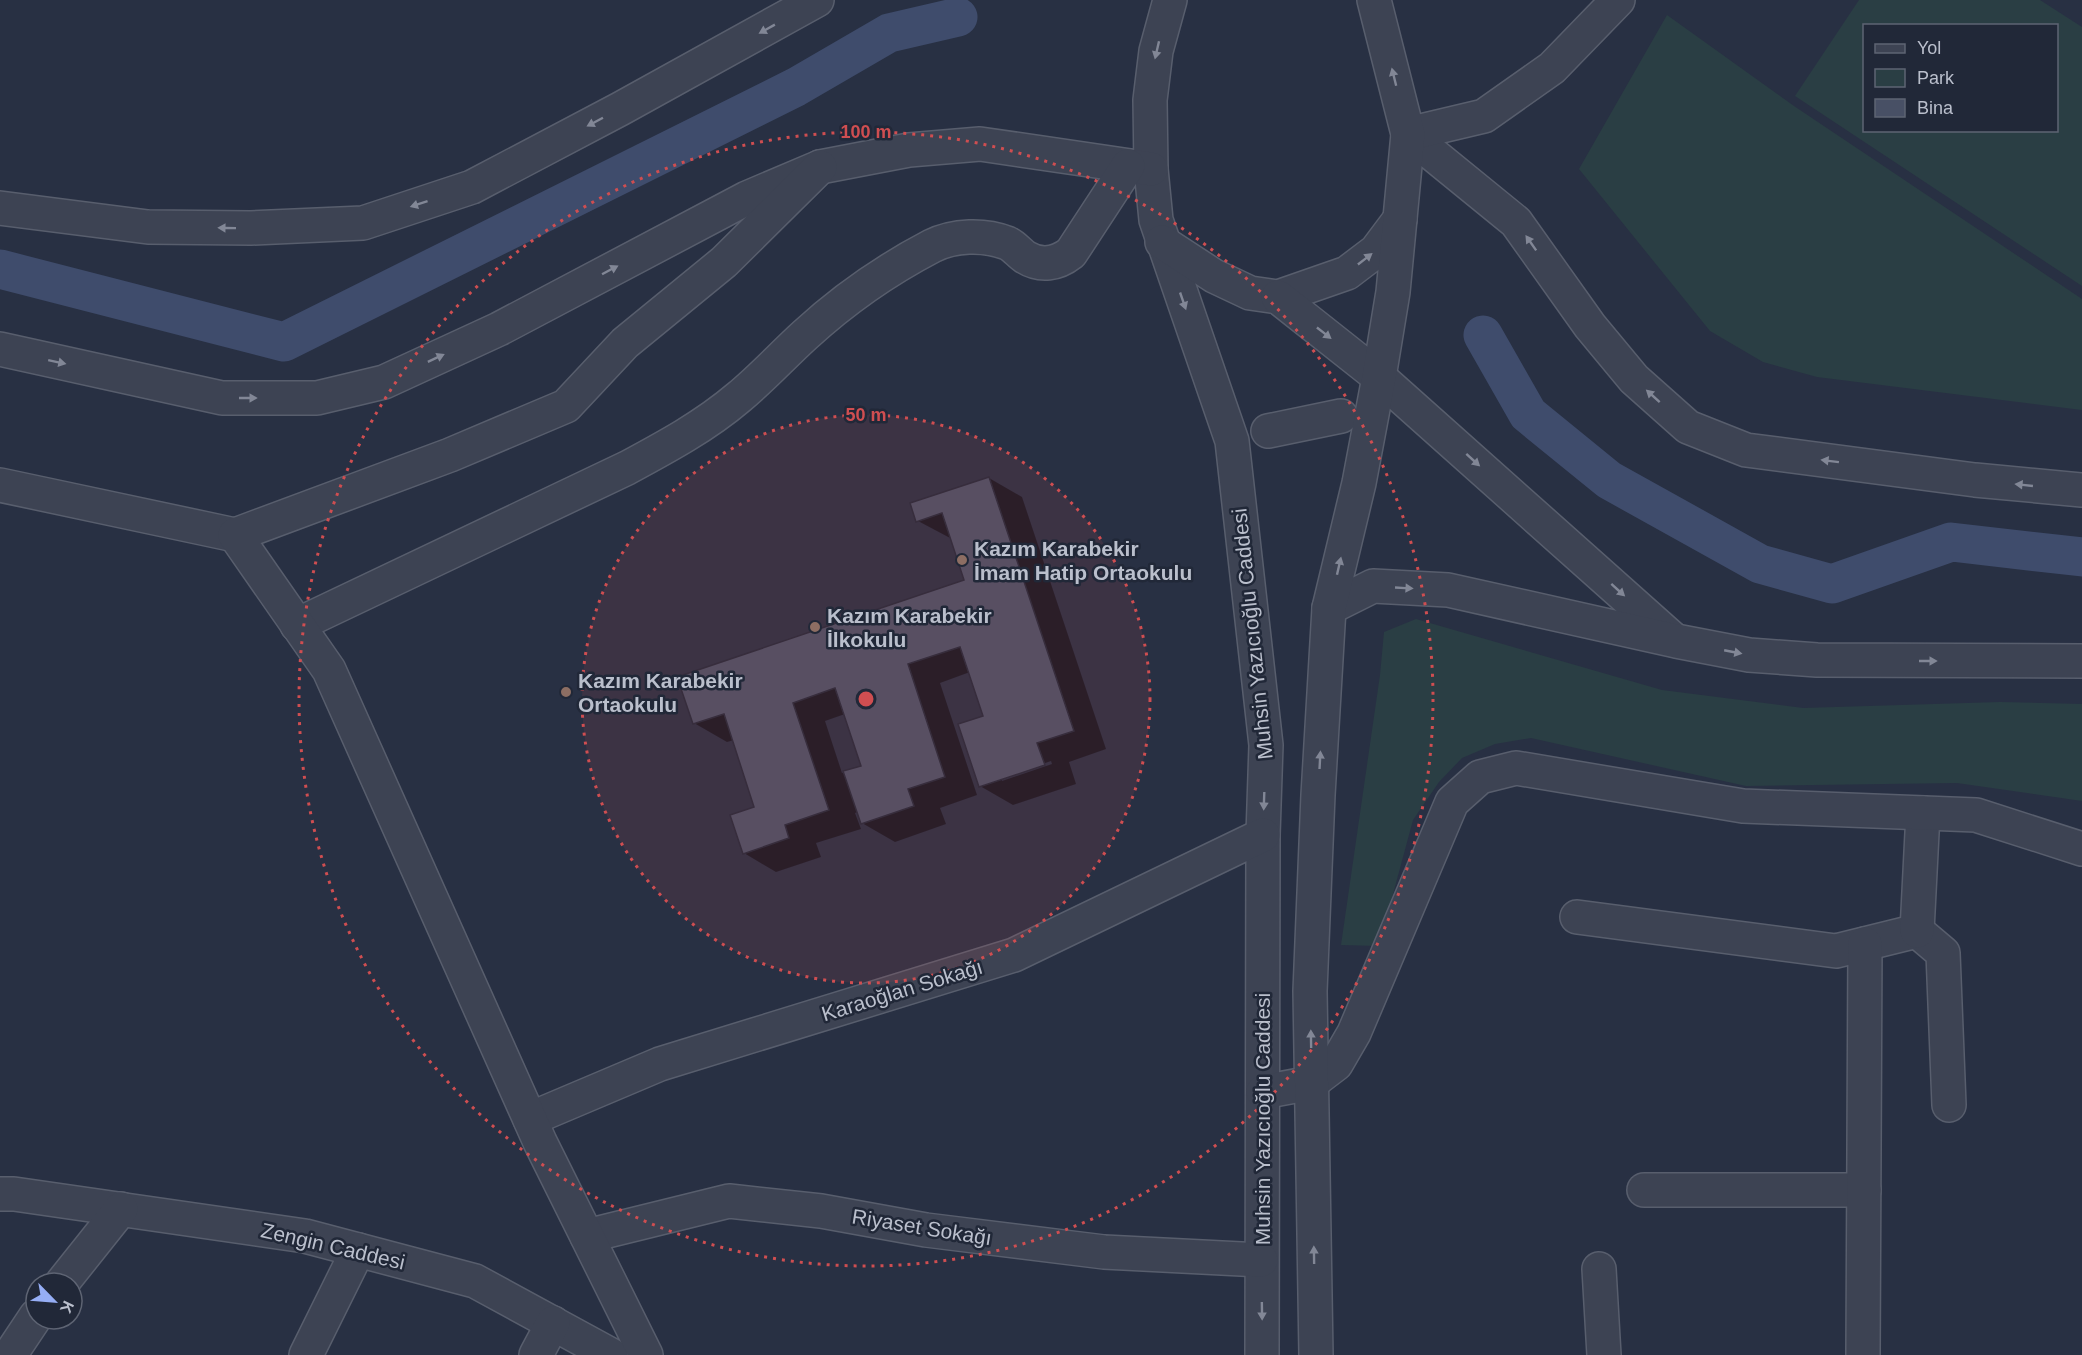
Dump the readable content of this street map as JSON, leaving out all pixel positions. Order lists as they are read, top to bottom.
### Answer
{
  "streets": {
    "street": [
      "Muhsin Yazıcıoğlu Caddesi",
      "Karaoğlan Sokağı",
      "Riyaset Sokağı",
      "Zengin Caddesi"
    ]
  },
  "crossings": [
    ["Muhsin Yazıcıoğlu Caddesi", "Karaoğlan Sokağı"],
    ["Muhsin Yazıcıoğlu Caddesi", "Riyaset Sokağı"]
  ],
  "places": ["Kazım Karabekir İmam Hatip Ortaokulu", "Kazım Karabekir İlkokulu", "Kazım Karabekir Ortaokulu"],
  "legend": ["Yol", "Park", "Bina"],
  "north": "bottom right",
  "rings": ["100 m", "50 m"]
}
